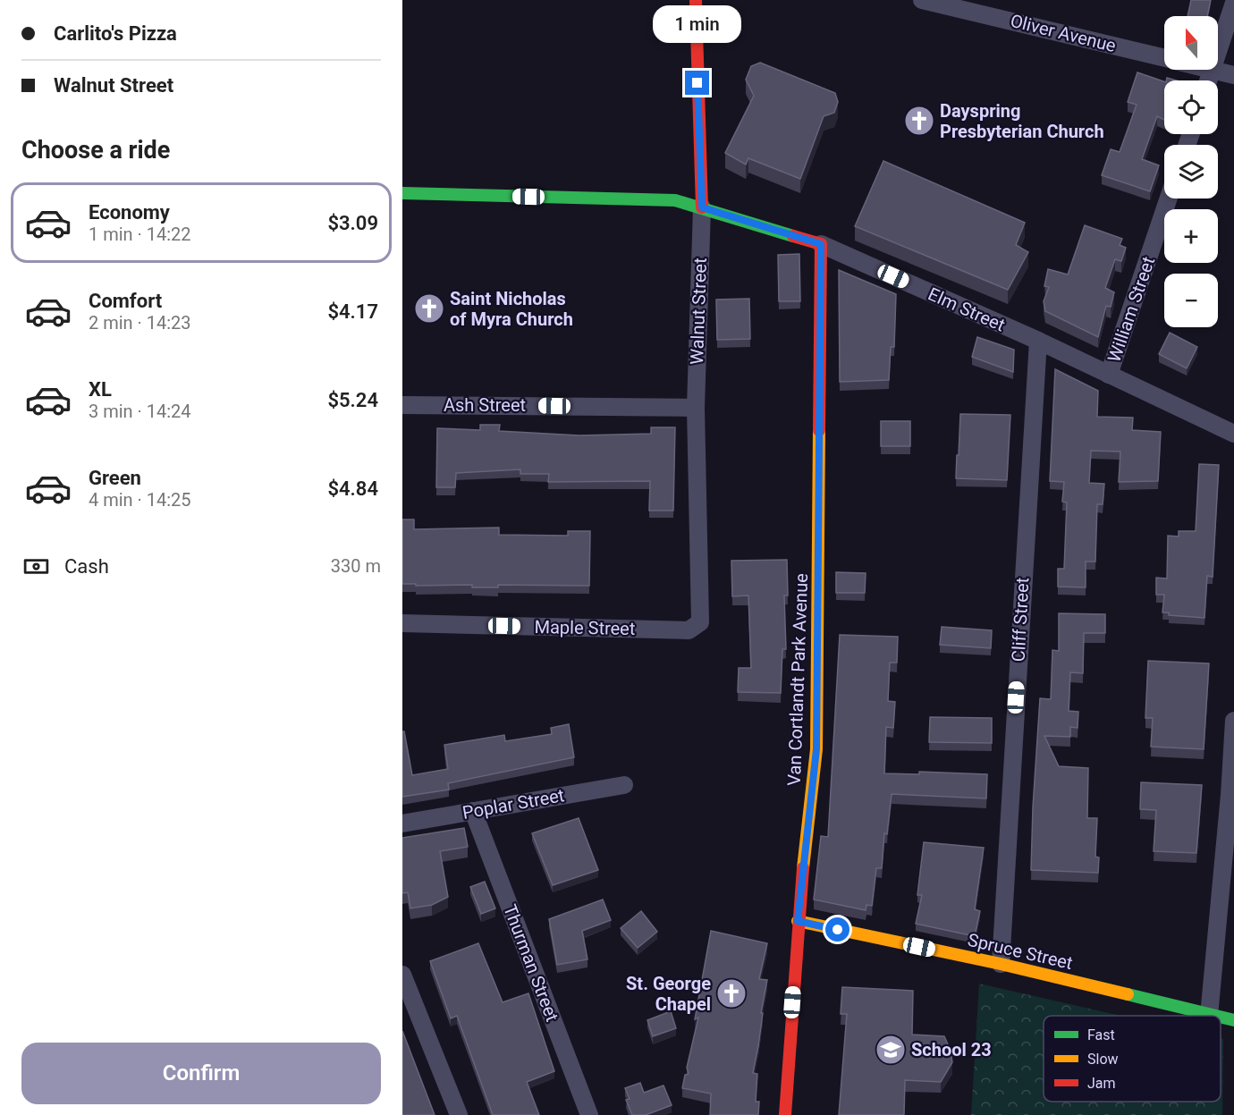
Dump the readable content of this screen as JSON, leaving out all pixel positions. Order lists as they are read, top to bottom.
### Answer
{
  "streets": {
    "street": [
      "Oliver Avenue",
      "Elm Street",
      "William Street",
      "Walnut Street",
      "Ash Street",
      "Cliff Street",
      "Maple Street",
      "Van Cortlandt Park Avenue",
      "Poplar Street",
      "Spruce Street",
      "Thurman Street"
    ]
  },
  "crossings": [
    ["Elm Street", "William Street"],
    ["Elm Street", "Walnut Street"],
    ["Elm Street", "Cliff Street"],
    ["Elm Street", "Van Cortlandt Park Avenue"],
    ["Walnut Street", "Ash Street"],
    ["Walnut Street", "Maple Street"],
    ["Cliff Street", "Spruce Street"],
    ["Van Cortlandt Park Avenue", "Spruce Street"],
    ["Poplar Street", "Thurman Street"]
  ],
  "places": {
    "church": ["Dayspring Presbyterian Church", "Saint Nicholas of Myra Church", "St. George Chapel"],
    "school or university": ["School 23"]
  },
  "legend": ["Fast", "Slow", "Jam"],
  "north": "top",
  "page": {
    "banner": ["Carlito's Pizza", "Walnut Street"],
    "bubble": "1 min",
    "map_buttons": ["+", "−"],
    "heading": "Choose a ride",
    "list": [
      {
        "name": "Economy",
        "note": "1 min · 14:22",
        "value": "$3.09"
      },
      {
        "name": "Comfort",
        "note": "2 min · 14:23",
        "value": "$4.17"
      },
      {
        "name": "XL",
        "note": "3 min · 14:24",
        "value": "$5.24"
      },
      {
        "name": "Green",
        "note": "4 min · 14:25",
        "value": "$4.84"
      }
    ],
    "pay": ["Cash", "330 m"],
    "buttons": "Confirm"
  }
}
